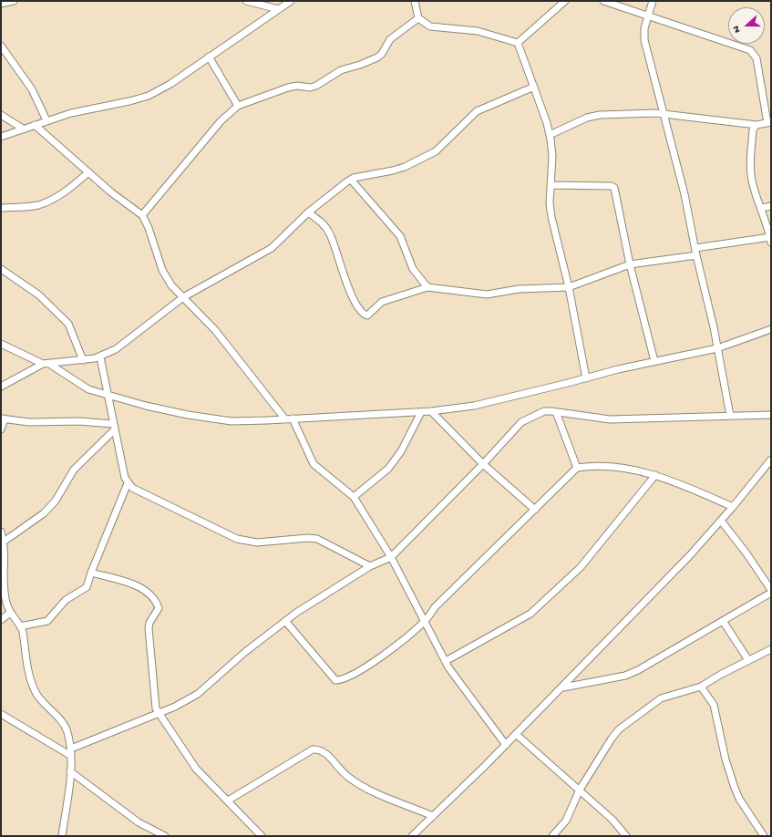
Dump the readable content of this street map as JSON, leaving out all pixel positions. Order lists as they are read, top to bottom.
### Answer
{
  "north": "left"
}
